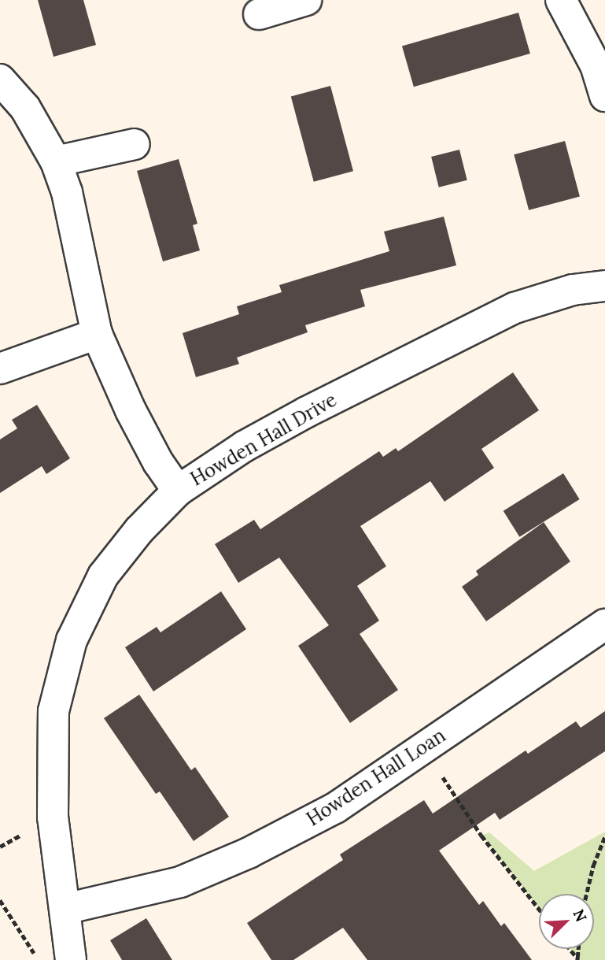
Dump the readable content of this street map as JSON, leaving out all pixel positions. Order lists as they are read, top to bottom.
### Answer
{
  "streets": {
    "street": ["Howden Hall Drive", "Howden Hall Loan"]
  },
  "crossings": [
    ["Howden Hall Drive", "Howden Hall Loan"]
  ],
  "north": "top right"
}
